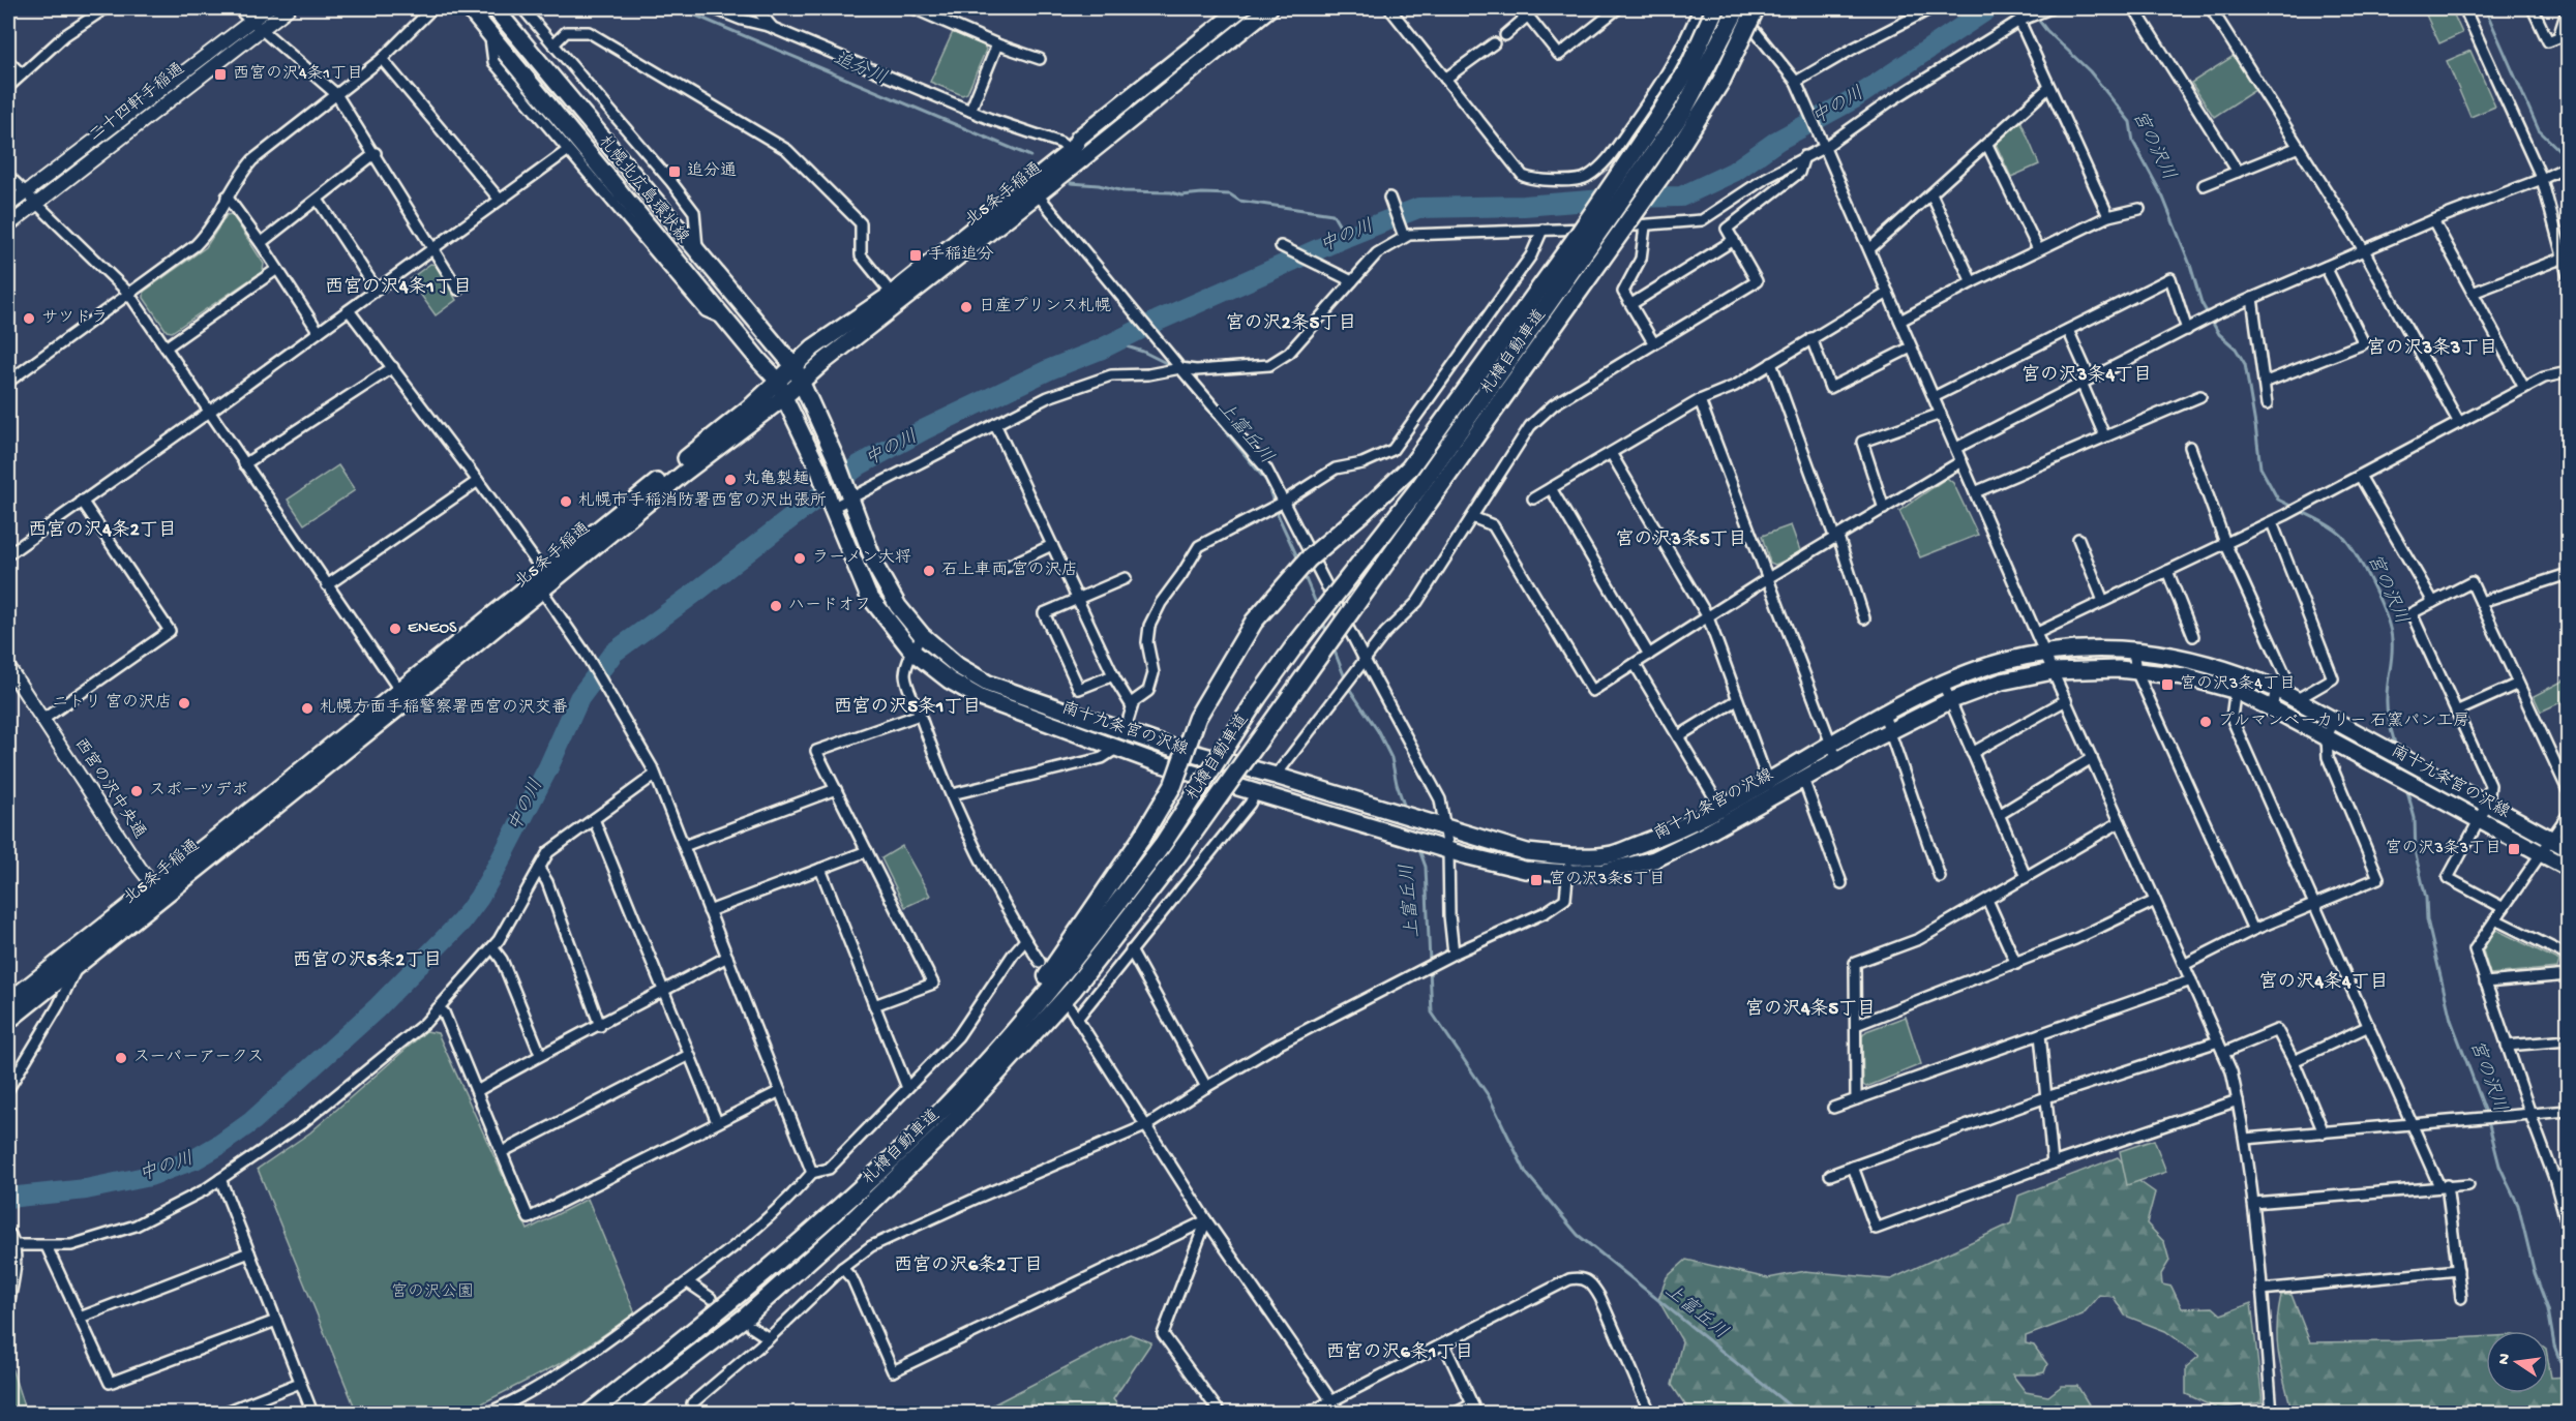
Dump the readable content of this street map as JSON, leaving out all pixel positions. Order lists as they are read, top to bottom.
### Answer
{
  "streets": {
    "highway": ["札樽自動車道"],
    "main road": ["札幌北広島環状線", "北5条手稲通", "南十九条宮の沢線"],
    "street": ["二十四軒手稲通", "西宮の沢中央通"]
  },
  "crossings": [
    ["札幌北広島環状線", "北5条手稲通"],
    ["札幌北広島環状線", "南十九条宮の沢線"],
    ["北5条手稲通", "南十九条宮の沢線"],
    ["北5条手稲通", "西宮の沢中央通"]
  ],
  "districts": [
    "西宮の沢4条1丁目",
    "宮の沢2条5丁目",
    "宮の沢3条3丁目",
    "宮の沢3条4丁目",
    "西宮の沢4条2丁目",
    "宮の沢3条5丁目",
    "西宮の沢5条1丁目",
    "西宮の沢5条2丁目",
    "宮の沢4条4丁目",
    "宮の沢4条5丁目",
    "西宮の沢6条2丁目",
    "西宮の沢6条1丁目"
  ],
  "water": [
    "追分川",
    "中の川",
    "宮の沢川",
    "上富丘川"
  ],
  "parks": ["宮の沢公園"],
  "places": {
    "transit": [
      "西宮の沢4条1丁目",
      "追分通",
      "手稲追分",
      "宮の沢3条4丁目",
      "宮の沢3条3丁目",
      "宮の沢3条5丁目"
    ],
    "other": [
      "日産プリンス札幌",
      "サツドラ",
      "丸亀製麺",
      "札幌市手稲消防署西宮の沢出張所",
      "ラーメン大将",
      "石上車両 宮の沢店",
      "ハードオフ",
      "ENEOS",
      "ニトリ 宮の沢店",
      "札幌方面手稲警察署西宮の沢交番",
      "プルマンベーカリー 石窯パン工房",
      "スポーツデポ",
      "スーパーアークス"
    ]
  },
  "north": "left"
}
